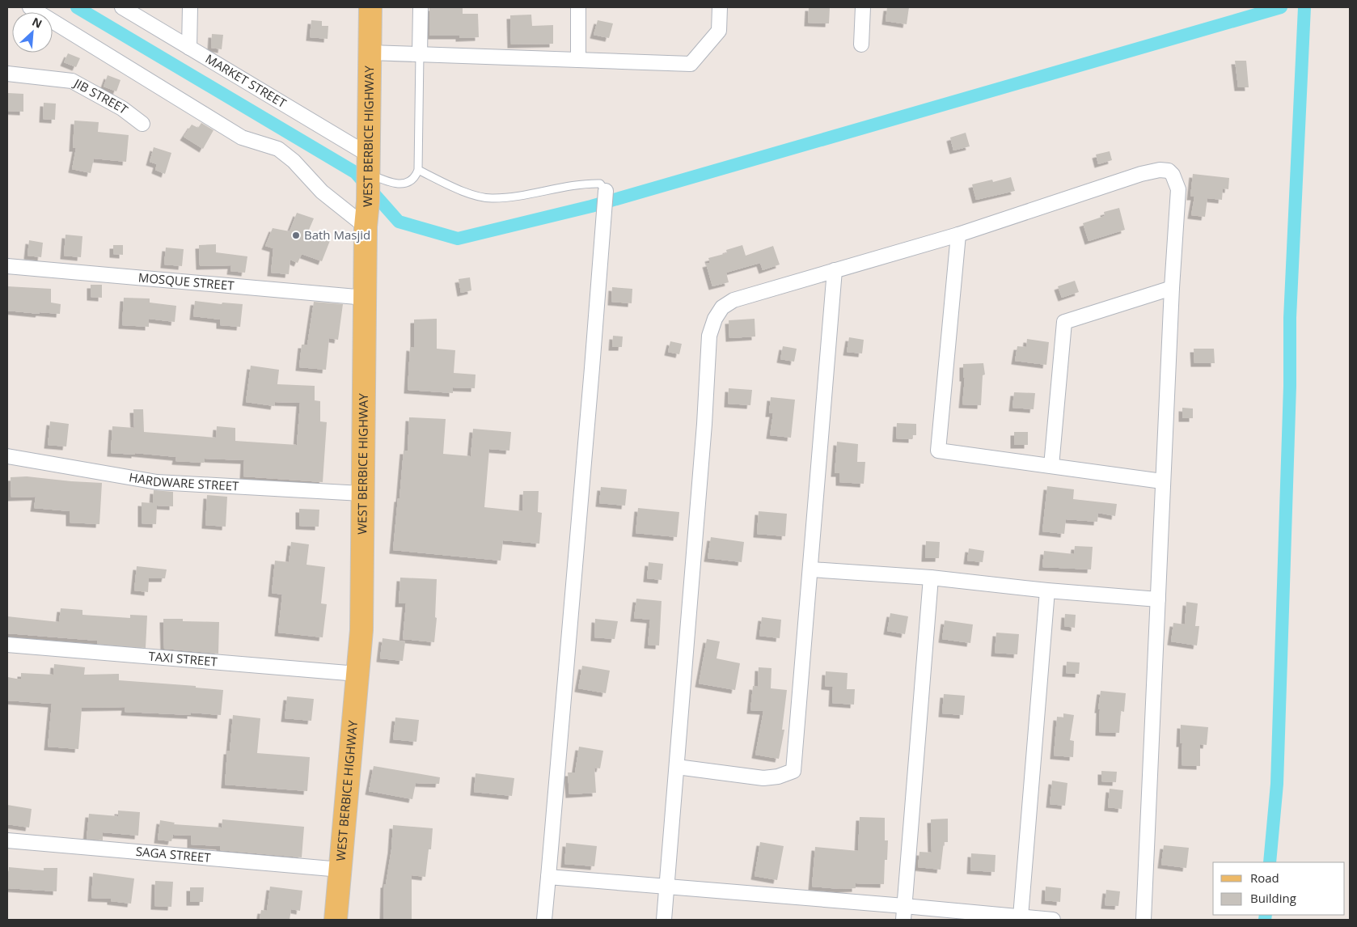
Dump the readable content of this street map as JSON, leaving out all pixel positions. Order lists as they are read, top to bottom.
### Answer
{
  "streets": {
    "main road": ["WEST BERBICE HIGHWAY"],
    "street": [
      "MARKET STREET",
      "JIB STREET",
      "MOSQUE STREET",
      "HARDWARE STREET",
      "TAXI STREET",
      "SAGA STREET"
    ]
  },
  "crossings": [
    ["MARKET STREET", "WEST BERBICE HIGHWAY"],
    ["WEST BERBICE HIGHWAY", "MOSQUE STREET"],
    ["WEST BERBICE HIGHWAY", "HARDWARE STREET"],
    ["WEST BERBICE HIGHWAY", "TAXI STREET"],
    ["WEST BERBICE HIGHWAY", "SAGA STREET"]
  ],
  "places": ["Bath Masjid"],
  "legend": ["Road", "Building"],
  "north": "top right"
}
